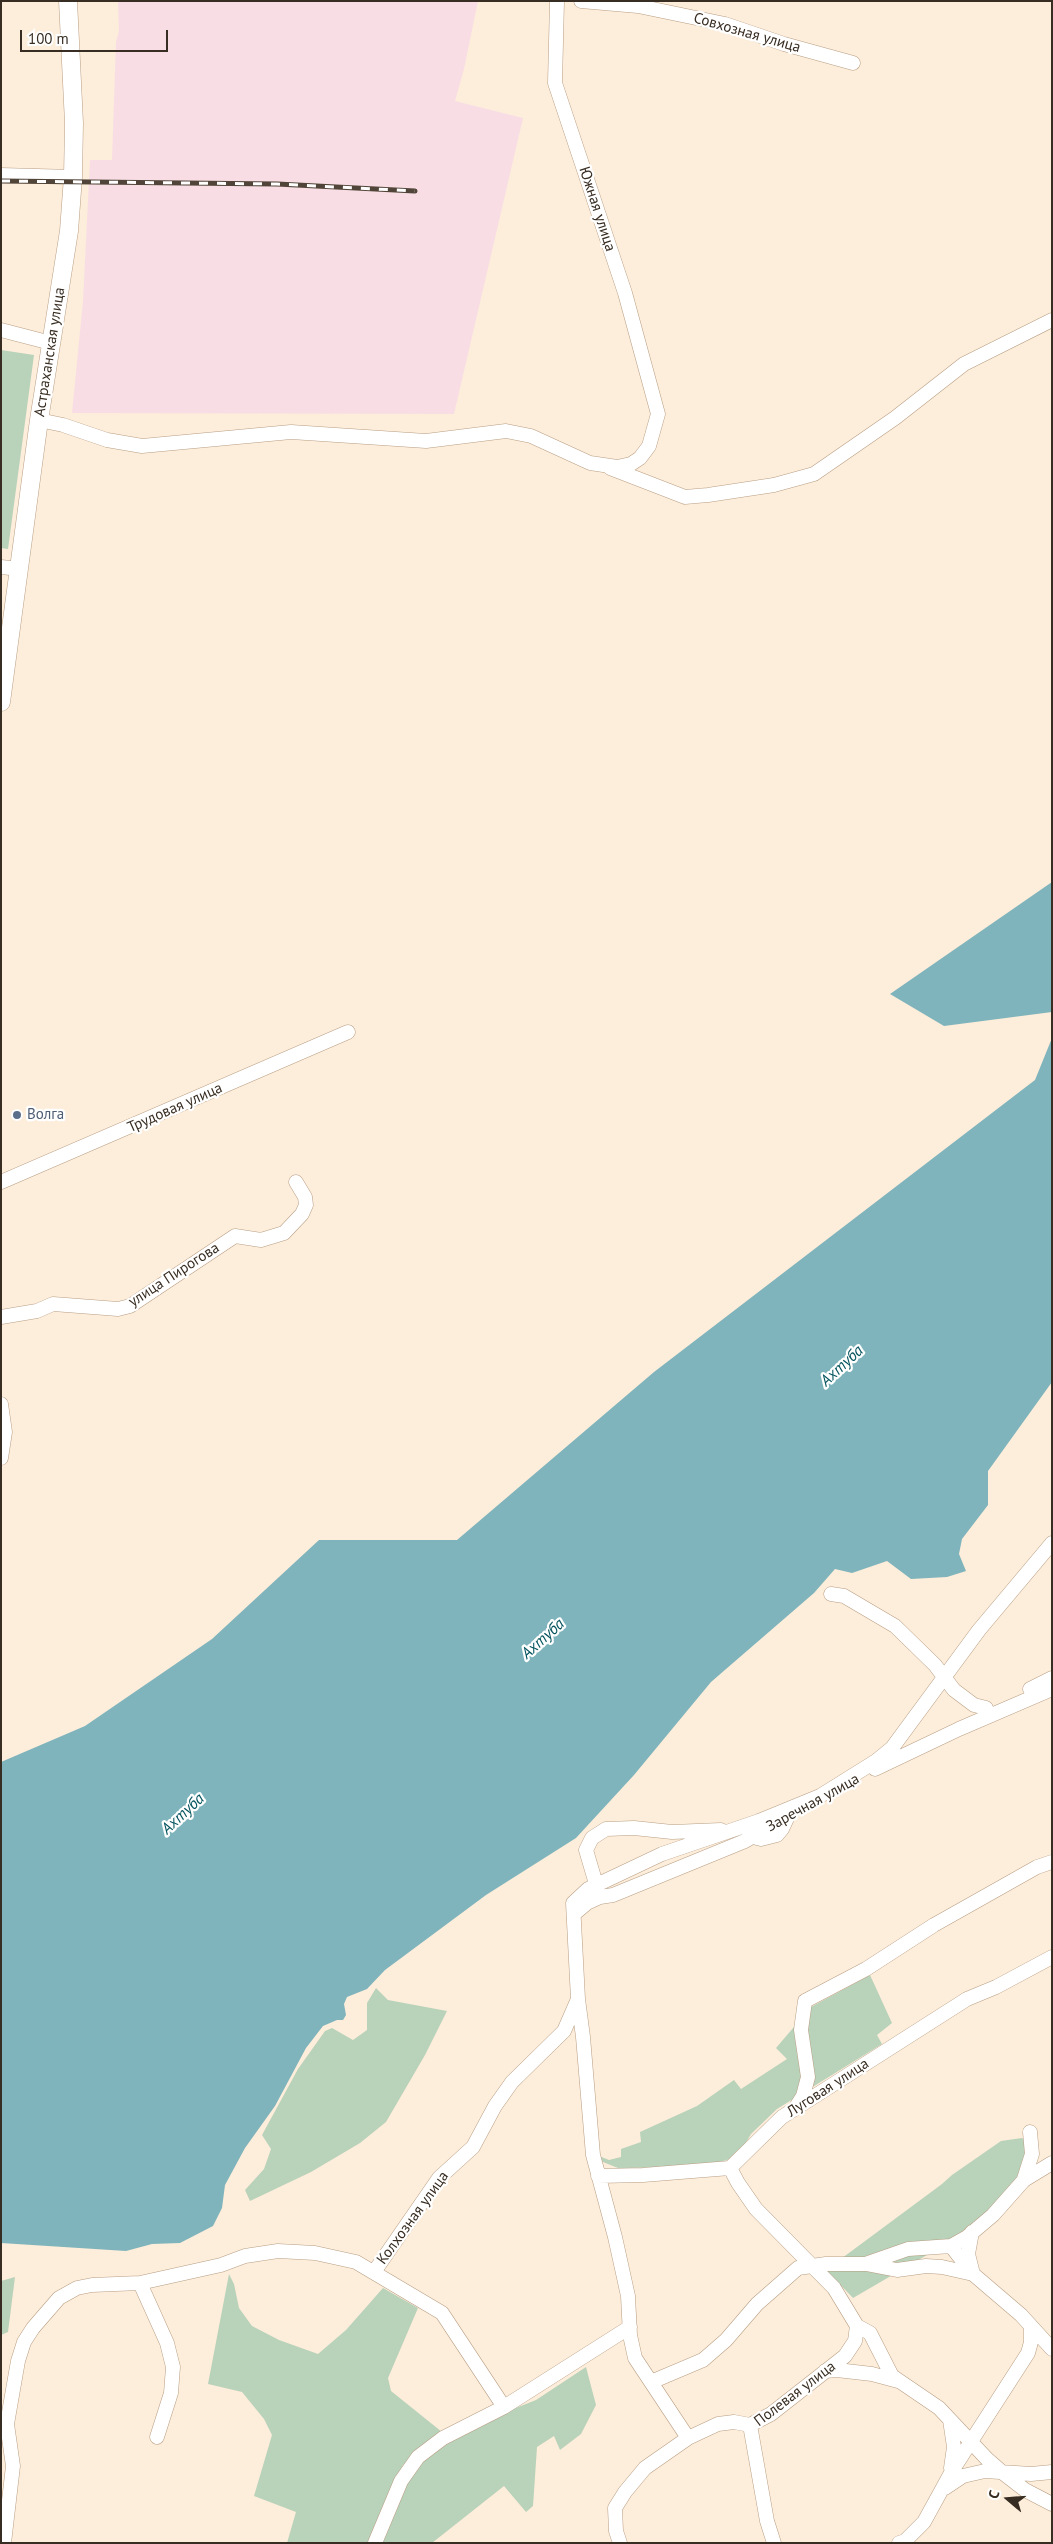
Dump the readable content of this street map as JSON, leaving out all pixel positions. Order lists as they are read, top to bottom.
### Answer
{
  "streets": {
    "main road": ["Астраханская улица"],
    "street": [
      "Совхозная улица",
      "Южная улица",
      "Трудовая улица",
      "улица Пирогова",
      "Заречная улица",
      "Луговая улица",
      "Колхозная улица",
      "Полевая улица"
    ]
  },
  "crossings": [
    ["Заречная улица", "Колхозная улица"]
  ],
  "water": ["Ахтуба"],
  "places": ["Волга"],
  "scale_bar": "100 m",
  "north": "left"
}
